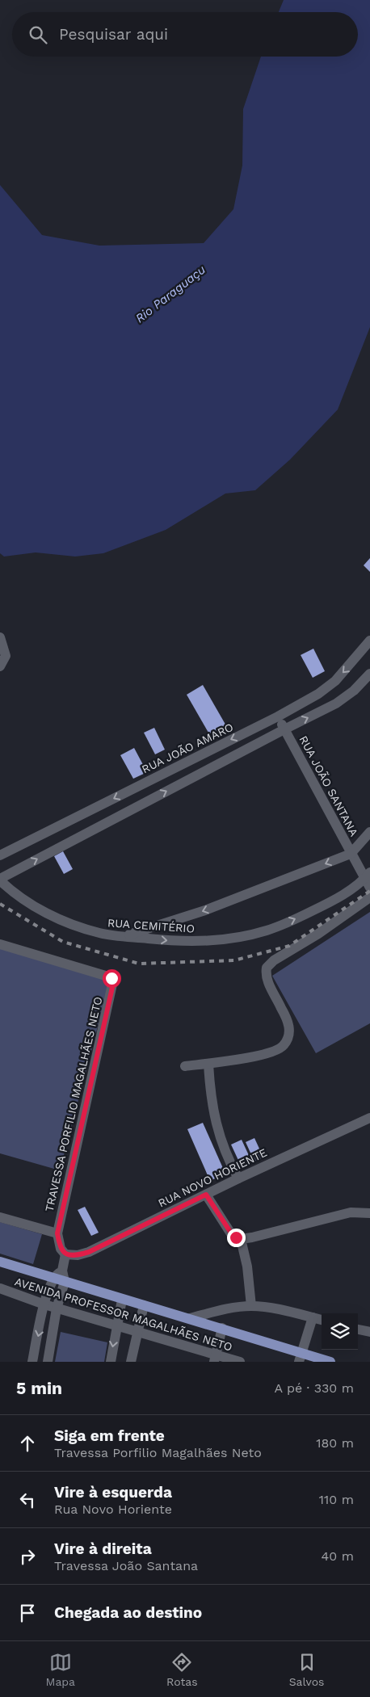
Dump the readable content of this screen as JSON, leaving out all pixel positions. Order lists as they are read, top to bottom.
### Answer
{
  "streets": {
    "main road": ["AVENIDA PROFESSOR MAGALHÃES NETO"],
    "street": [
      "RUA JOÃO AMARO",
      "RUA JOÃO SANTANA",
      "RUA CEMITÉRIO",
      "TRAVESSA PORFILIO MAGALHÃES NETO",
      "RUA NOVO HORIENTE"
    ]
  },
  "crossings": [
    ["RUA JOÃO AMARO", "RUA JOÃO SANTANA"],
    ["RUA JOÃO SANTANA", "RUA CEMITÉRIO"]
  ],
  "water": ["Rio Paraguaçu"],
  "page": {
    "search": "Pesquisar aqui",
    "heading": ["5 min", "A pé · 330 m"],
    "list": [
      ["Siga em frente", "Travessa Porfilio Magalhães Neto", "180 m"],
      ["Vire à esquerda", "Rua Novo Horiente", "110 m"],
      ["Vire à direita", "Travessa João Santana", "40 m"],
      "Chegada ao destino"
    ],
    "nav": ["Mapa", "Rotas", "Salvos"]
  }
}
